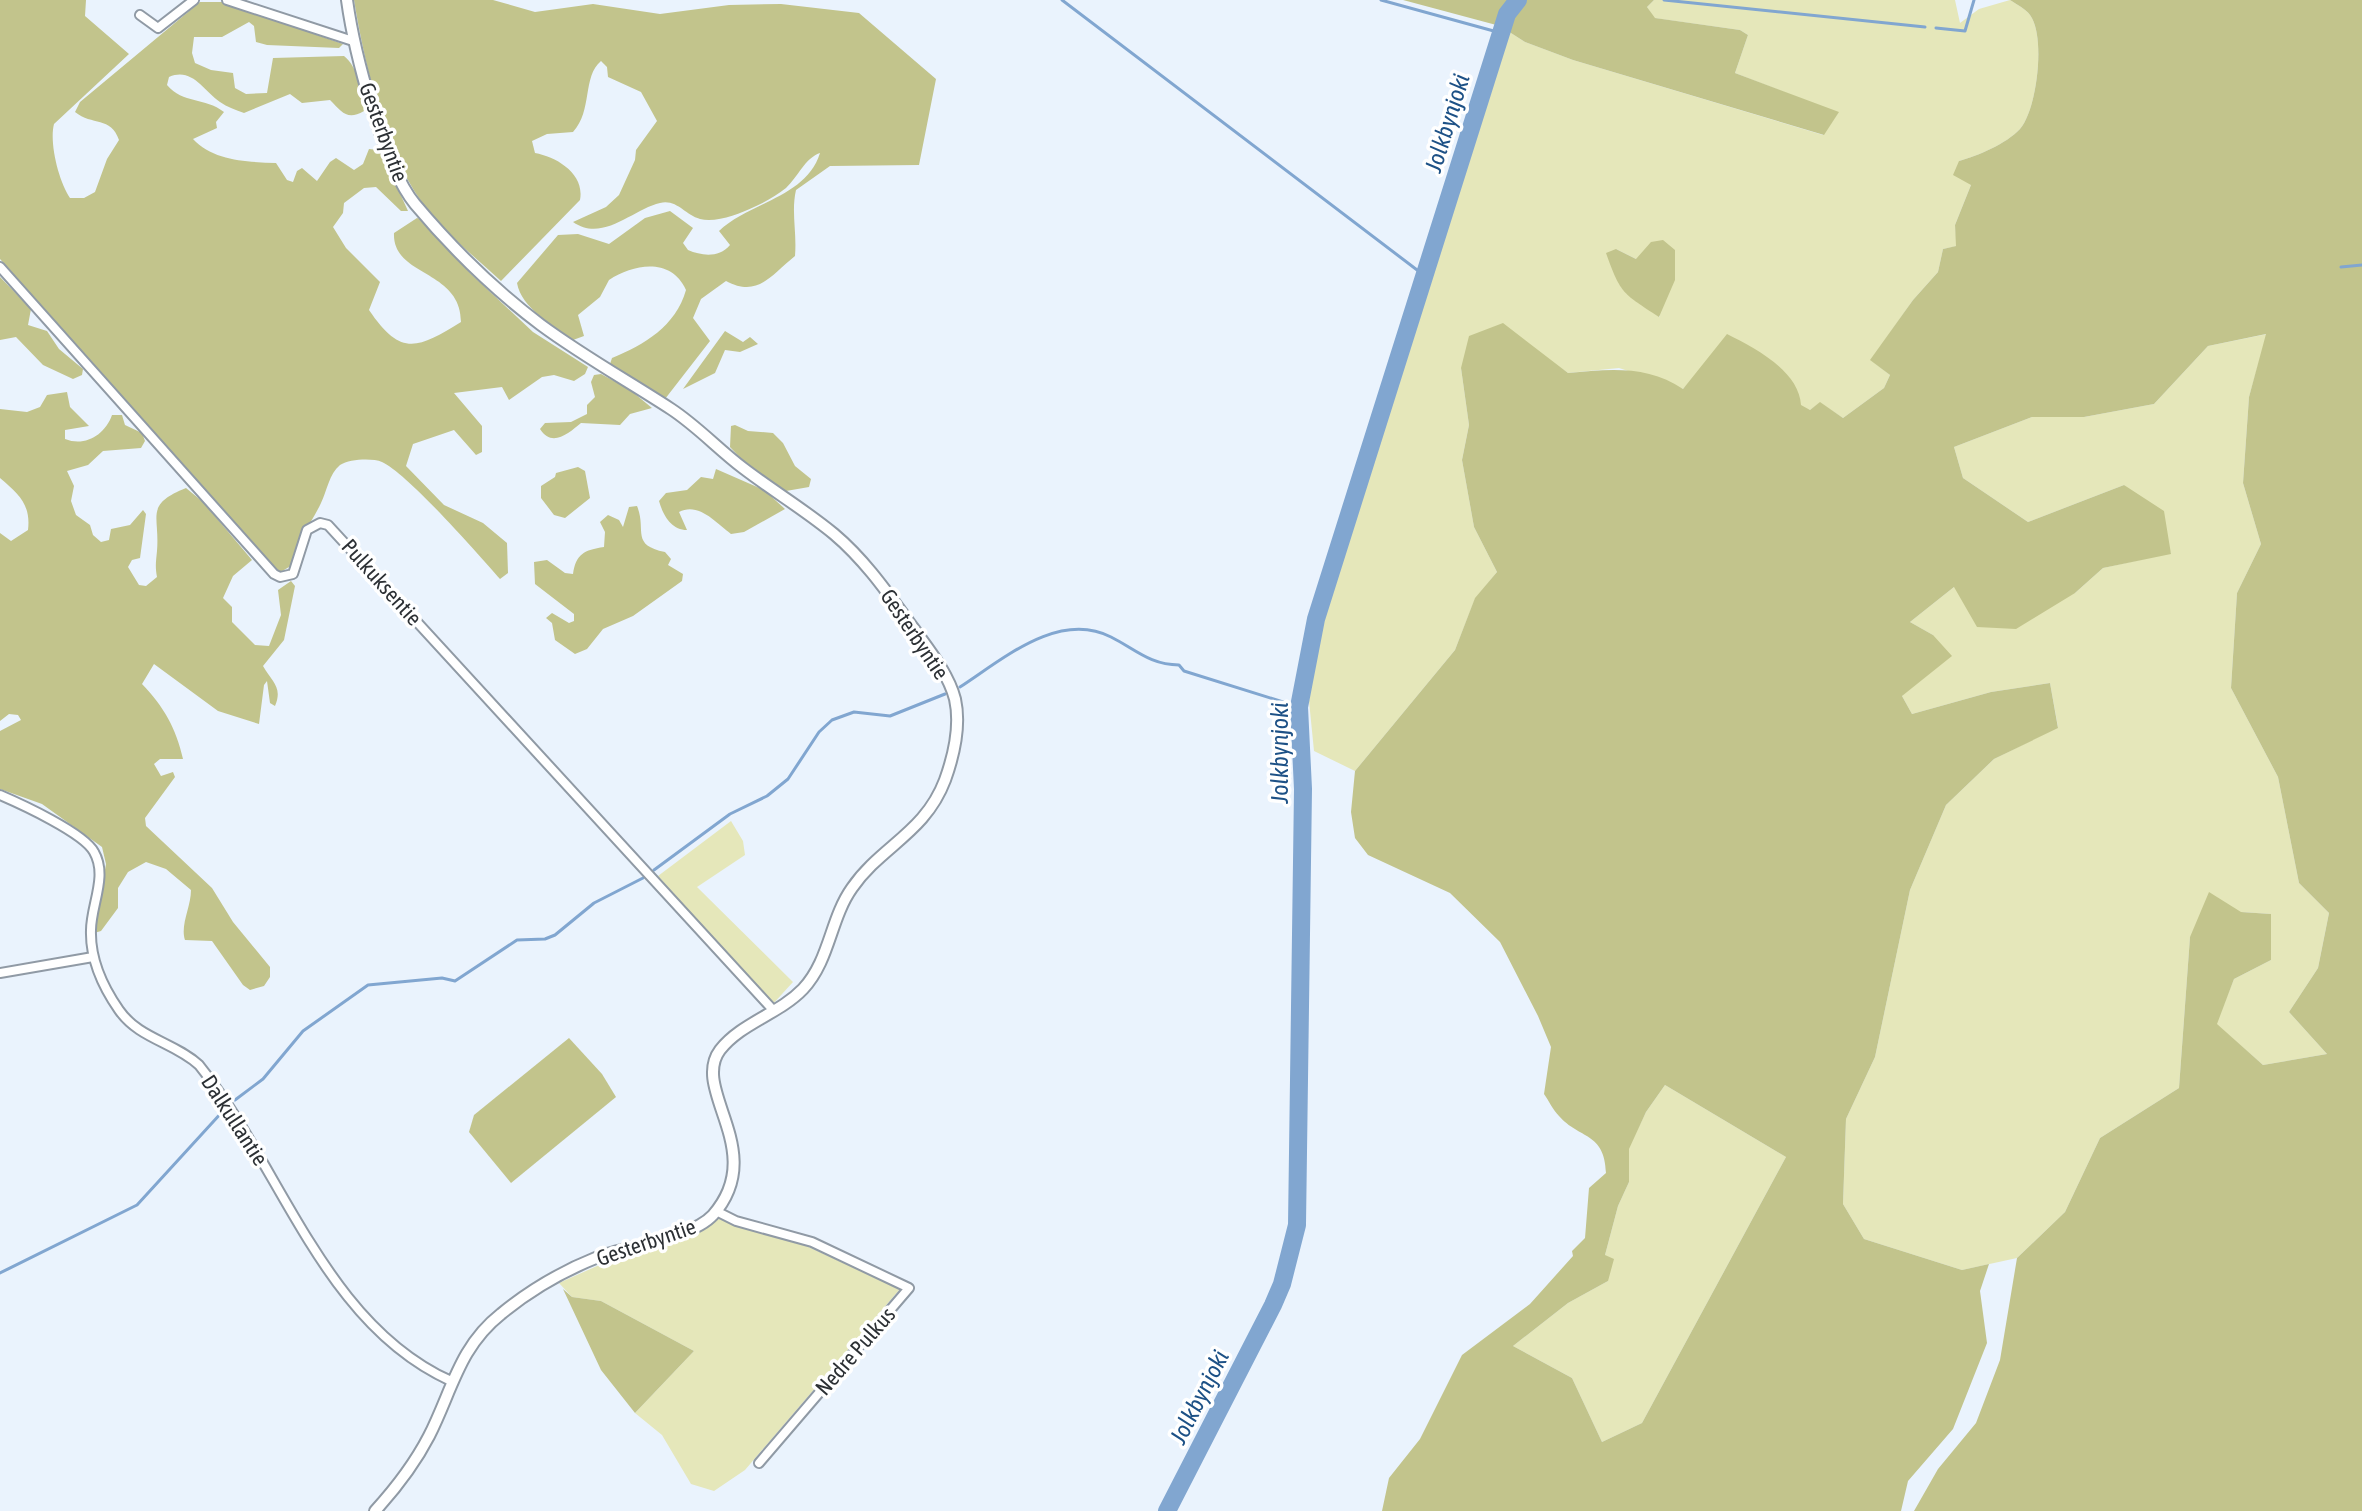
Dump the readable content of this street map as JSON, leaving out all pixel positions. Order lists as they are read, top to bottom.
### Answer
{
  "streets": {
    "street": [
      "Gesterbyntie",
      "Pulkuksentie",
      "Dalkullantie",
      "Nedre Pulkus"
    ]
  },
  "crossings": [
    ["Gesterbyntie", "Pulkuksentie"],
    ["Gesterbyntie", "Dalkullantie"],
    ["Gesterbyntie", "Nedre Pulkus"]
  ],
  "water": ["Jolkbynjoki"]
}
